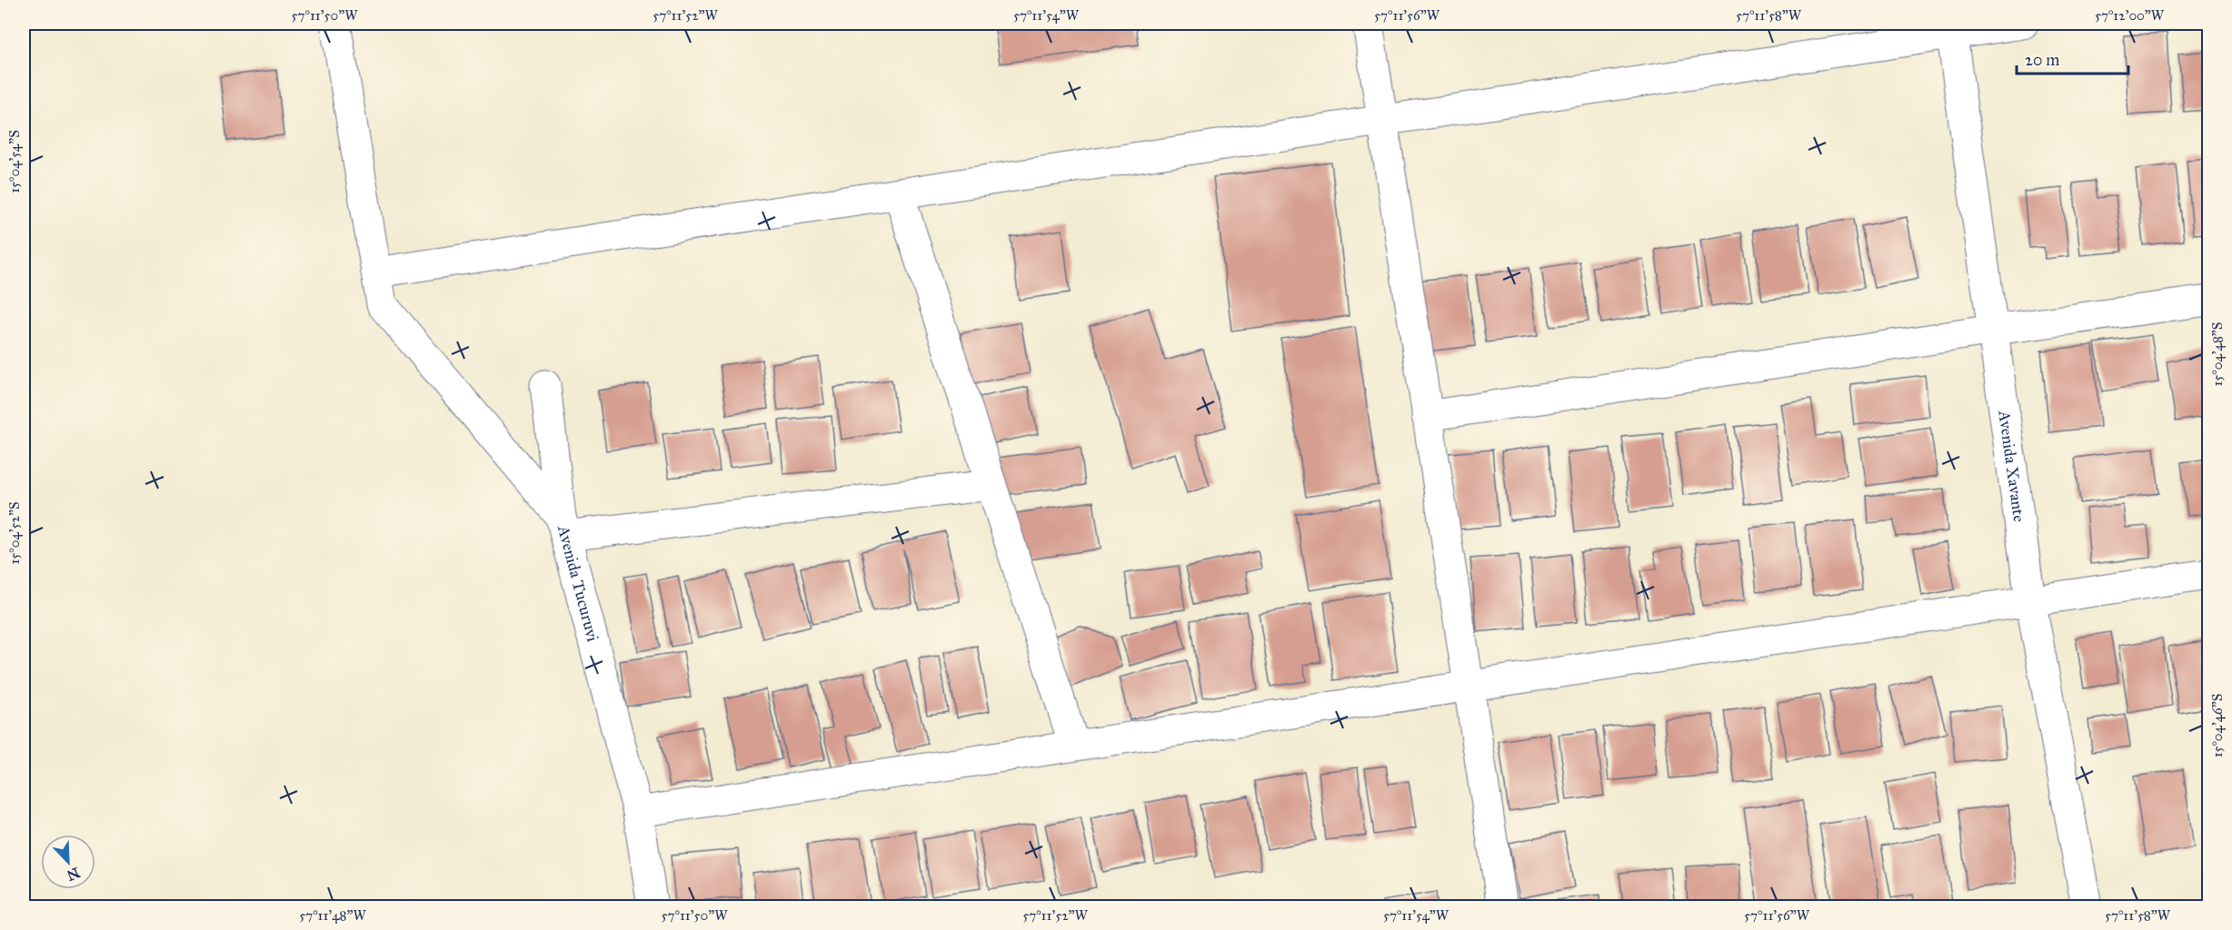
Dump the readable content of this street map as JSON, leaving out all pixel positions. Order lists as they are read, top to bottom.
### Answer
{
  "streets": {
    "street": ["Avenida Xavante", "Avenida Tucuruvi"]
  },
  "scale_bar": "20 m",
  "north": "bottom right",
  "coordinates": [
    "57°11'50\"W",
    "57°11'52\"W",
    "57°11'54\"W",
    "57°11'56\"W",
    "57°11'58\"W",
    "57°12'00\"W",
    "15°04'54\"S",
    "15°04'48\"S",
    "15°04'52\"S",
    "15°04'46\"S",
    "57°11'48\"W"
  ]
}
